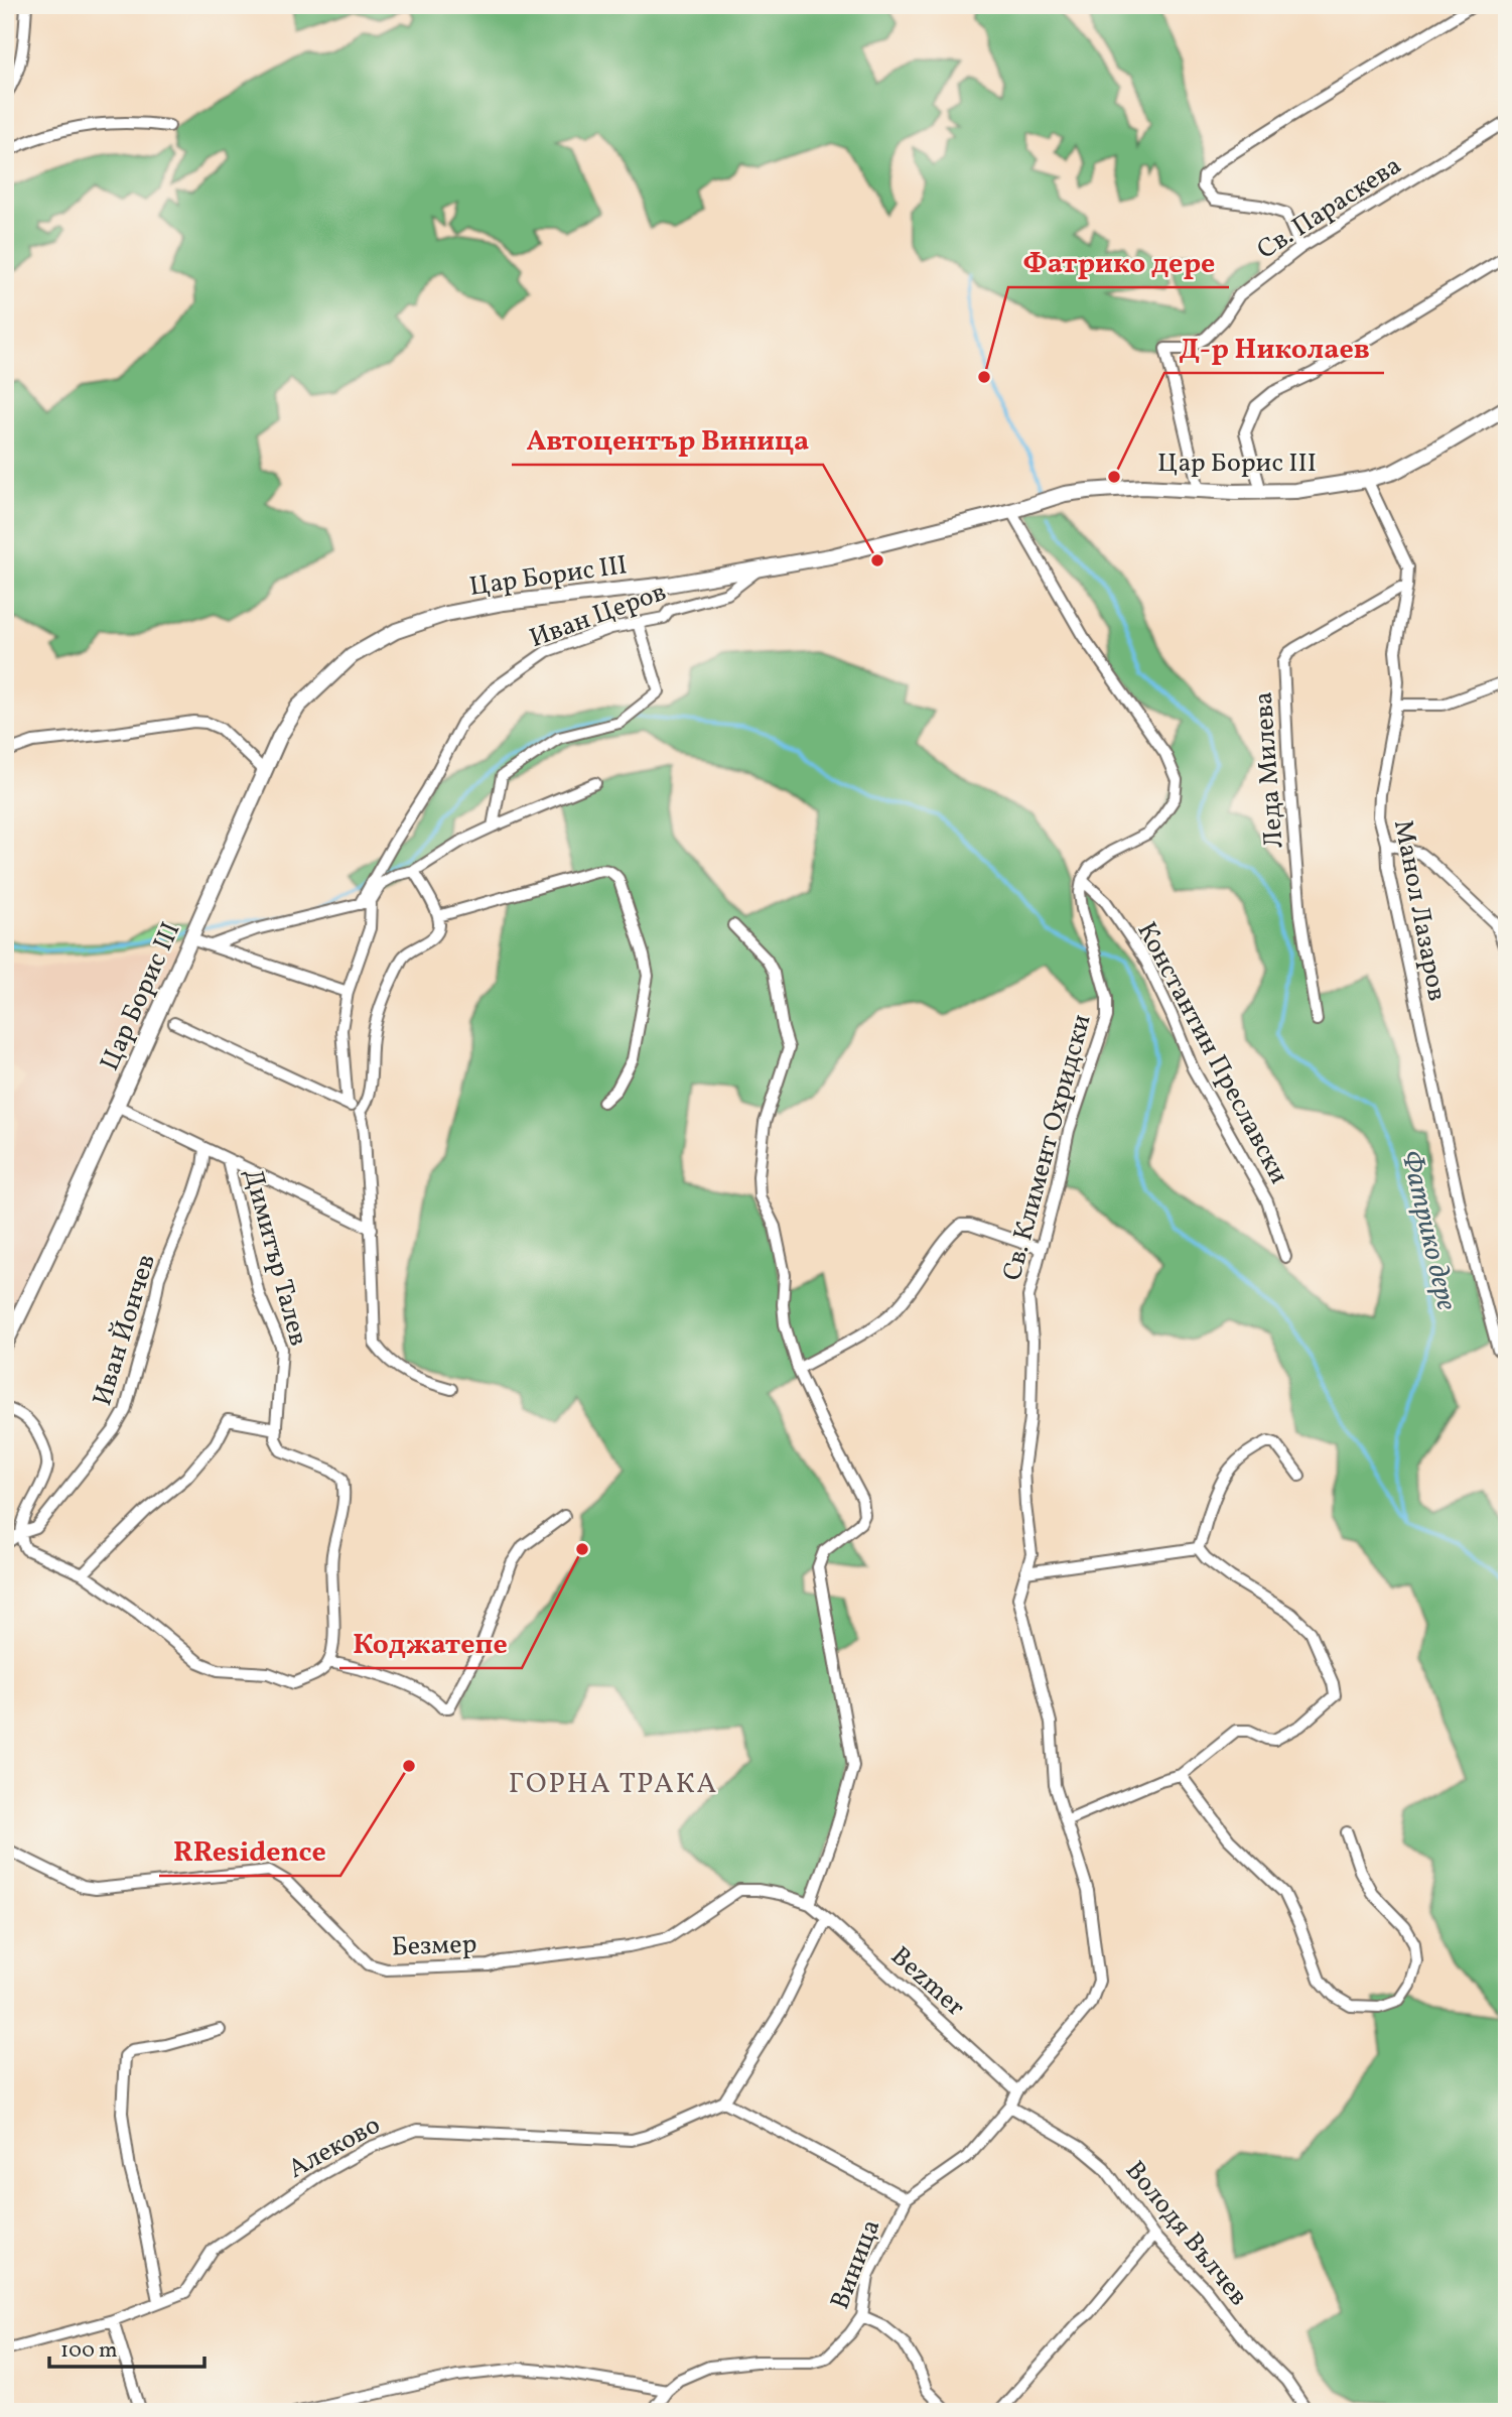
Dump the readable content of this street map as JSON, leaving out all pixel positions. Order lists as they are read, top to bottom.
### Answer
{
  "streets": {
    "street": [
      "Св. Параскева",
      "Цар Борис III",
      "Иван Церов",
      "Леда Милева",
      "Манол Лазаров",
      "Константин Преславски",
      "Св. Климент Охридски",
      "Димитър Талев",
      "Иван Йончев",
      "Безмер",
      "Bezmer",
      "Алеково",
      "Володя Вълчев",
      "Виница"
    ]
  },
  "crossings": [
    ["Св. Параскева", "Цар Борис III"],
    ["Цар Борис III", "Иван Церов"],
    ["Цар Борис III", "Манол Лазаров"],
    ["Леда Милева", "Манол Лазаров"],
    ["Константин Преславски", "Св. Климент Охридски"],
    ["Св. Климент Охридски", "Виница"],
    ["Безмер", "Bezmer"],
    ["Bezmer", "Виница"],
    ["Володя Вълчев", "Виница"]
  ],
  "districts": ["ГОРНА ТРАКА"],
  "water": ["Фатрико дере"],
  "places": [
    "Фатрико дере",
    "Д-р Николаев",
    "Автоцентър Виница",
    "Коджатепе",
    "RResidence"
  ],
  "scale_bar": "100 m"
}
